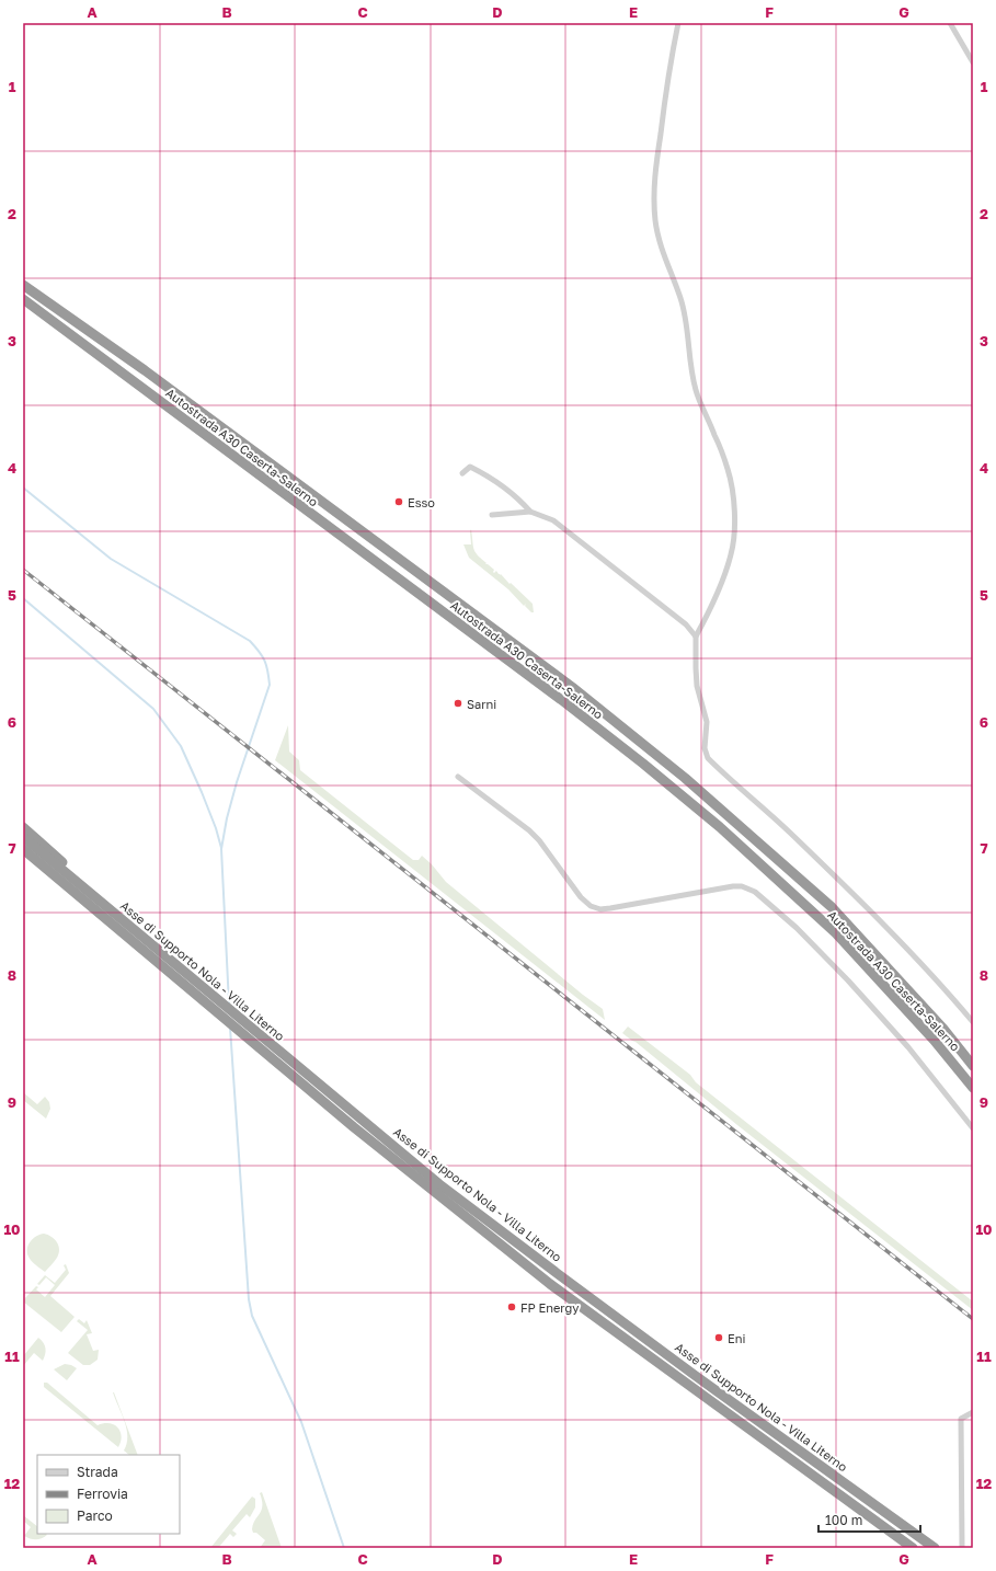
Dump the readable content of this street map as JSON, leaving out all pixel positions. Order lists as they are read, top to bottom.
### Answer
{
  "streets": {
    "highway": ["Autostrada A30 Caserta-Salerno", "Asse di Supporto Nola - Villa Literno"]
  },
  "places": [
    "Esso",
    "Sarni",
    "FP Energy",
    "Eni"
  ],
  "legend": ["Strada", "Ferrovia", "Parco"],
  "scale_bar": "100 m",
  "grid": {
    "columns": [
      "A",
      "B",
      "C",
      "D",
      "E",
      "F",
      "G"
    ],
    "rows": [
      "1",
      "2",
      "3",
      "4",
      "5",
      "6",
      "7",
      "8",
      "9",
      "10",
      "11",
      "12"
    ]
  }
}
